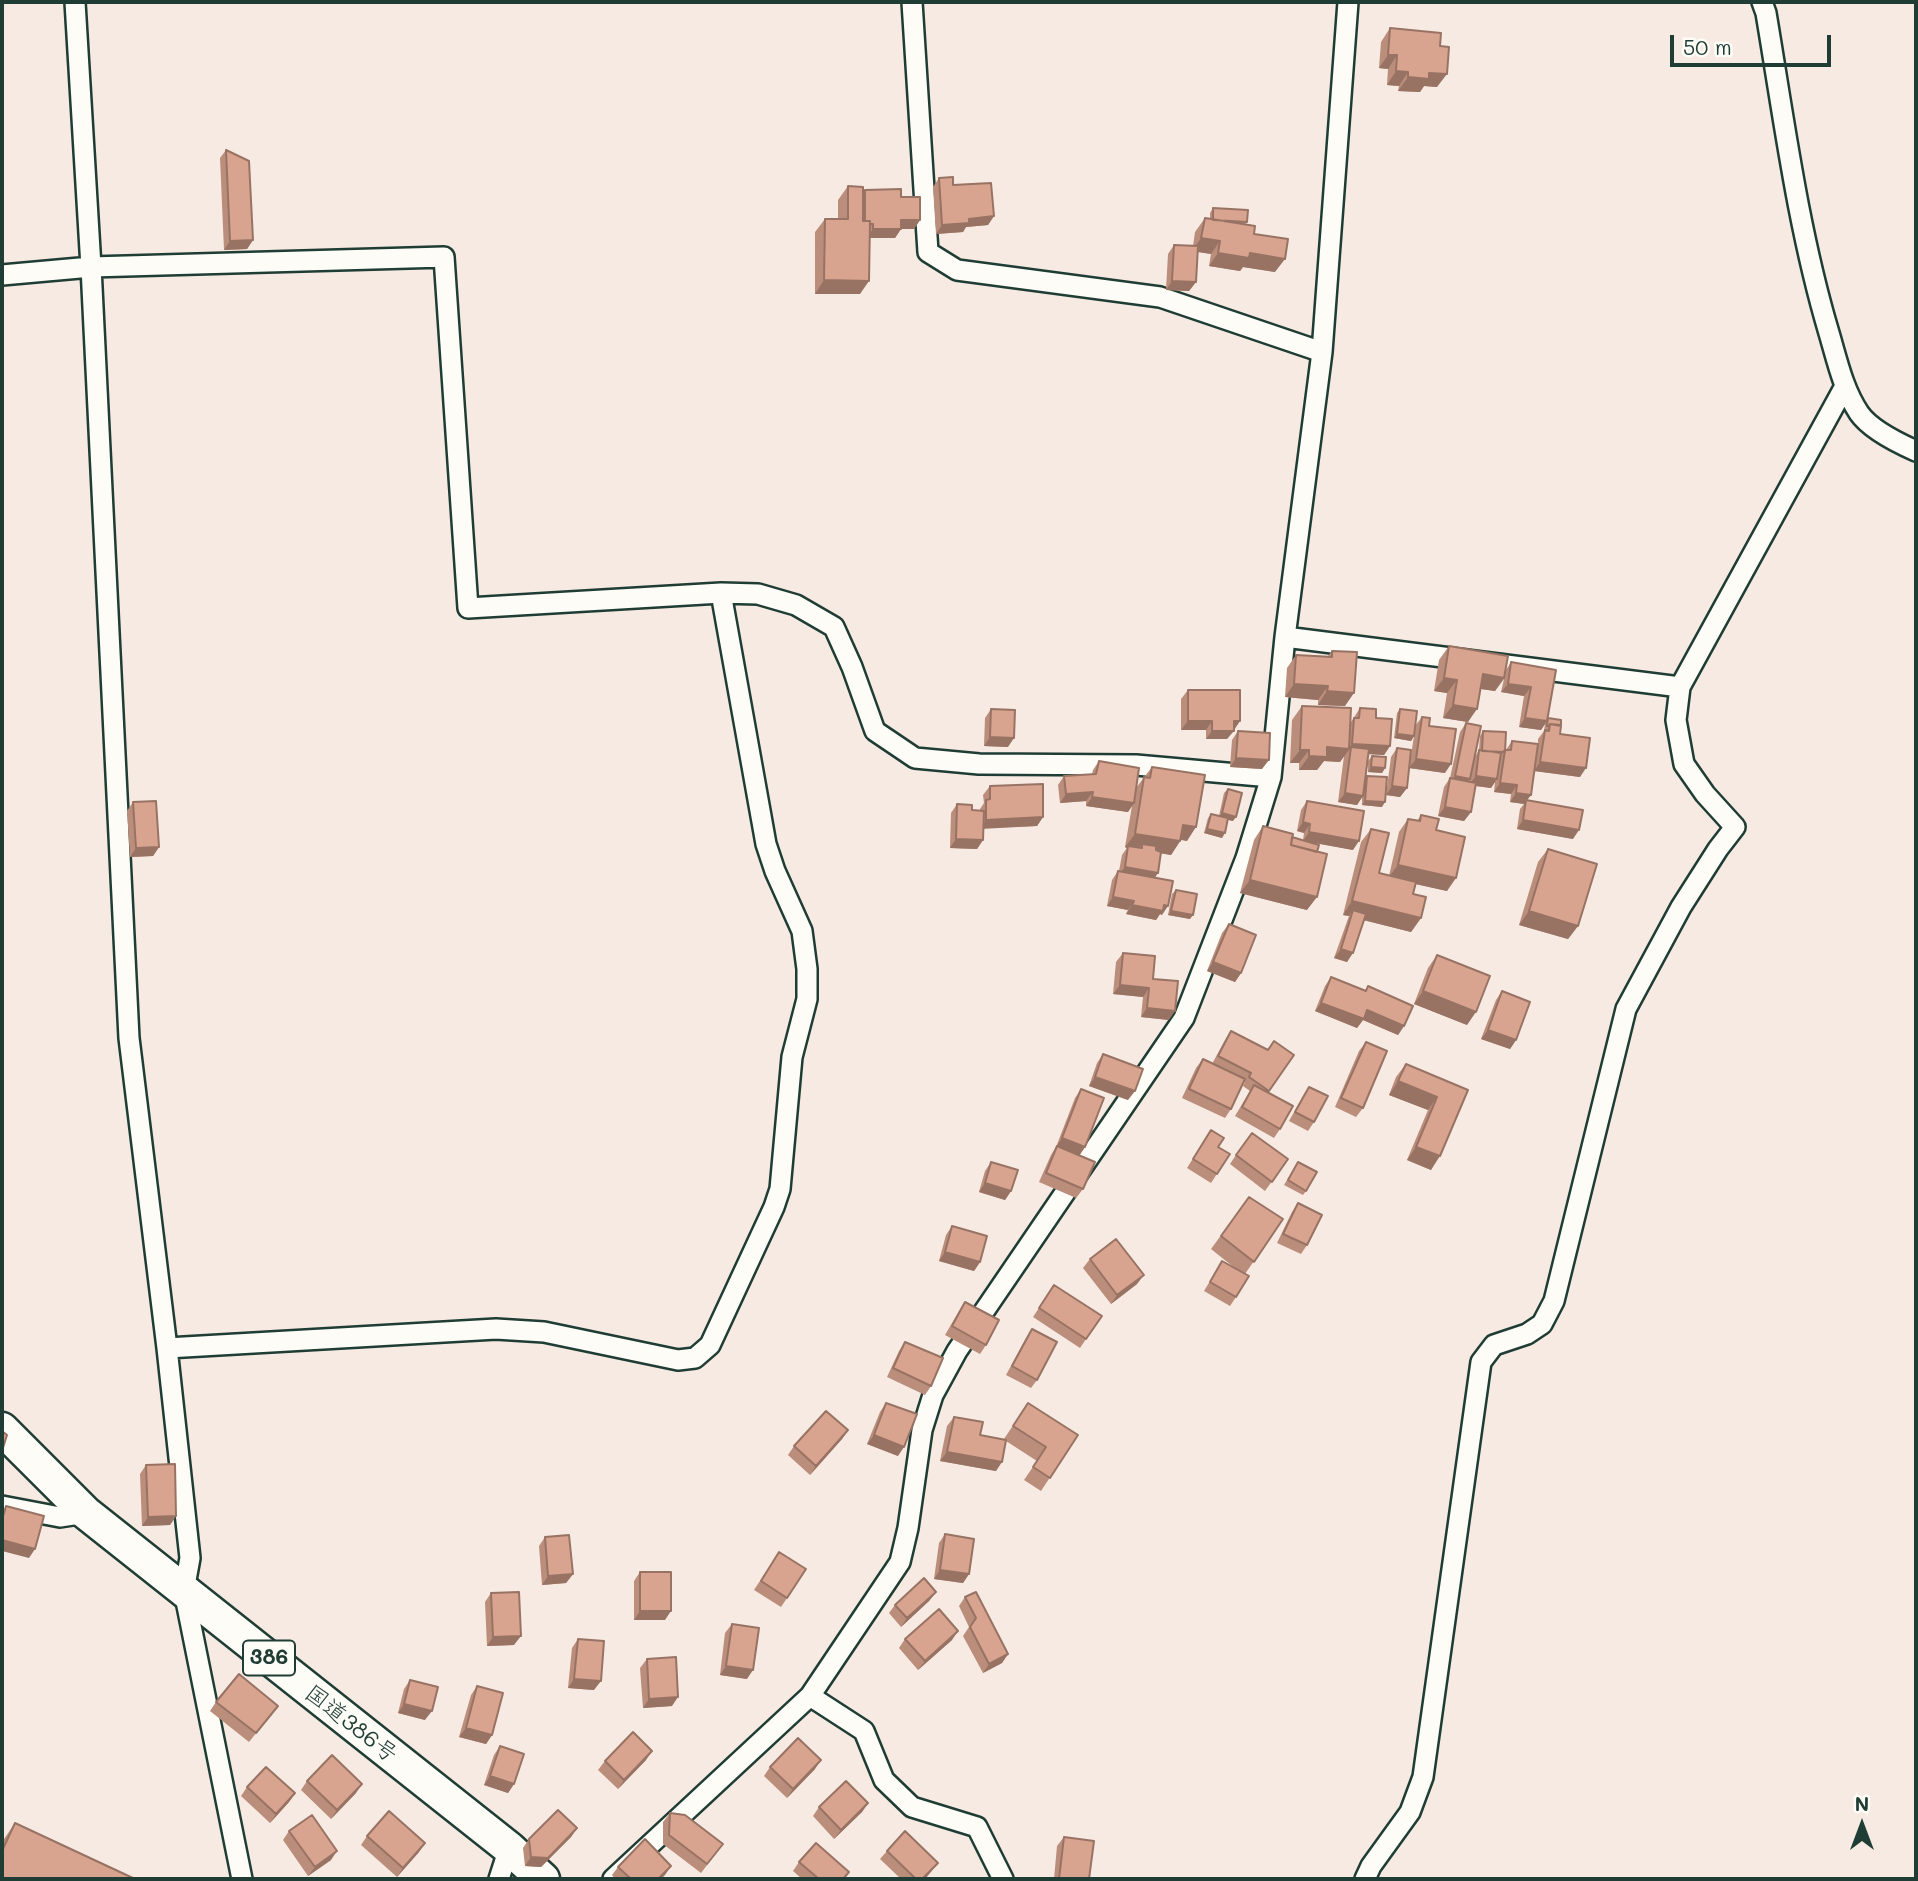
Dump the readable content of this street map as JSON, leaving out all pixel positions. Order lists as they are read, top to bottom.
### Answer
{
  "streets": {
    "highway": ["386", "国道386号"]
  },
  "scale_bar": "50 m",
  "north": "top"
}
